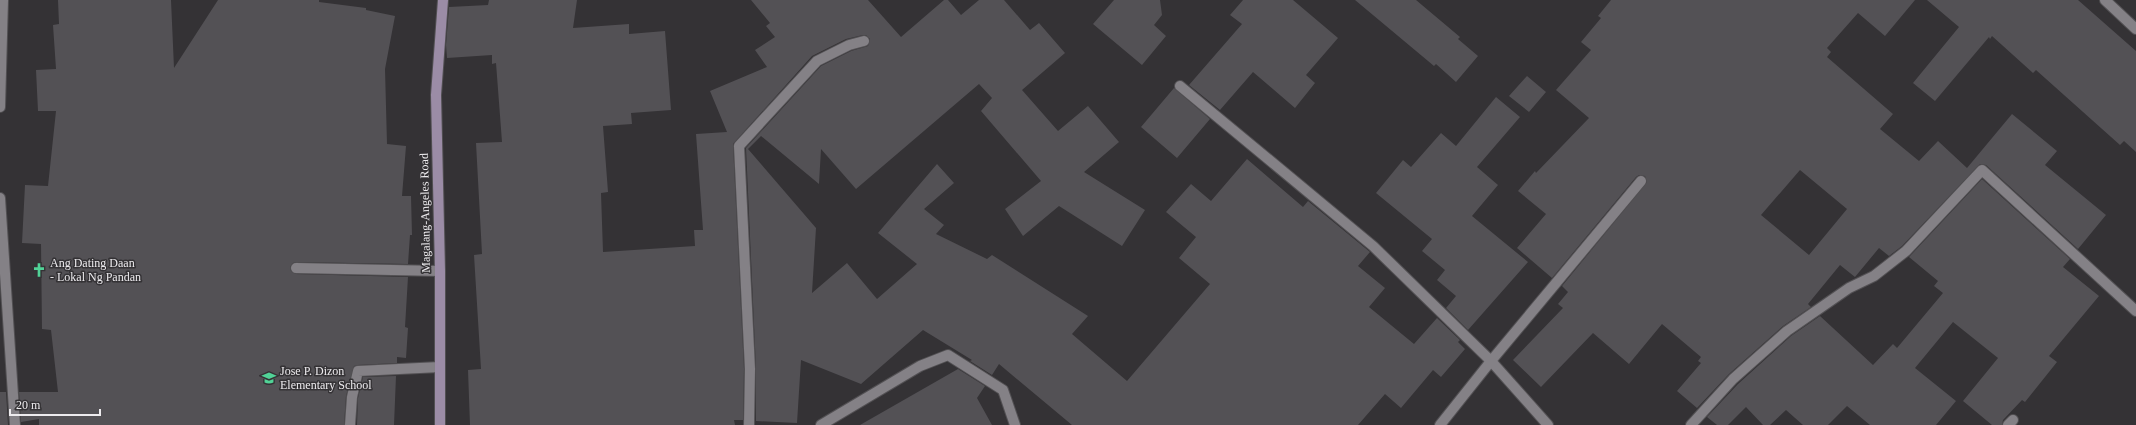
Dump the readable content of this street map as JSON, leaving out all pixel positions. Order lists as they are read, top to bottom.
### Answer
{
  "streets": {
    "main road": ["Magalang-Angeles Road"]
  },
  "places": {
    "church": ["Ang Dating Daan - Lokal Ng Pandan"],
    "school or university": ["Jose P. Dizon Elementary School"]
  },
  "scale_bar": "20 m"
}
